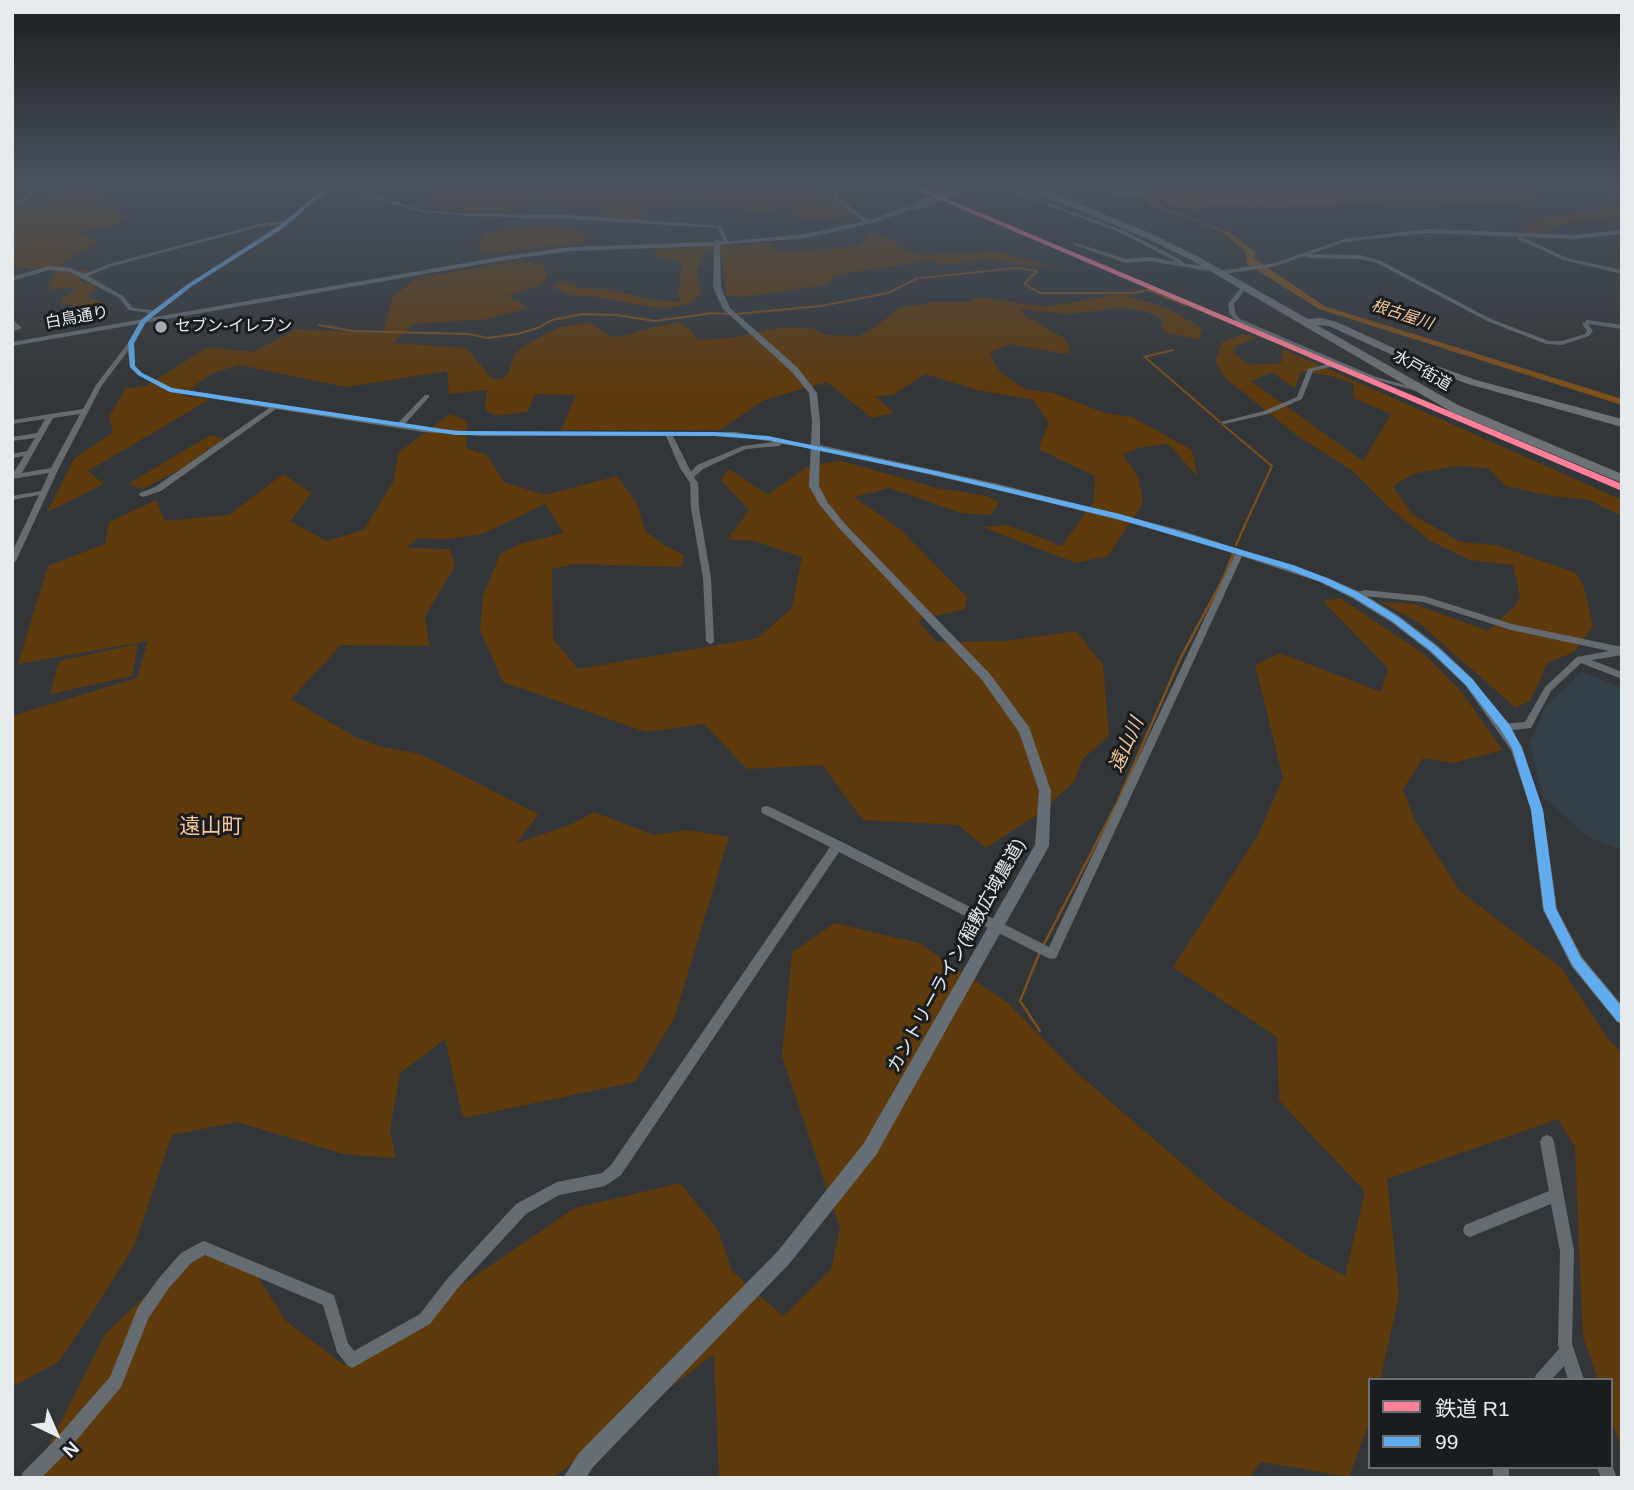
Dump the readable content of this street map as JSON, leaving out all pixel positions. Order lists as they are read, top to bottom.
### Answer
{
  "streets": {
    "highway": ["水戸街道"],
    "street": ["白鳥通り", "カントリーライン(稲敷広域農道)"]
  },
  "districts": ["遠山町"],
  "water": ["根古屋川", "遠山川"],
  "places": ["セブン-イレブン"],
  "lines": ["rail line R1", "transit line 99"],
  "legend": ["鉄道 R1", "99"],
  "north": "bottom right"
}
